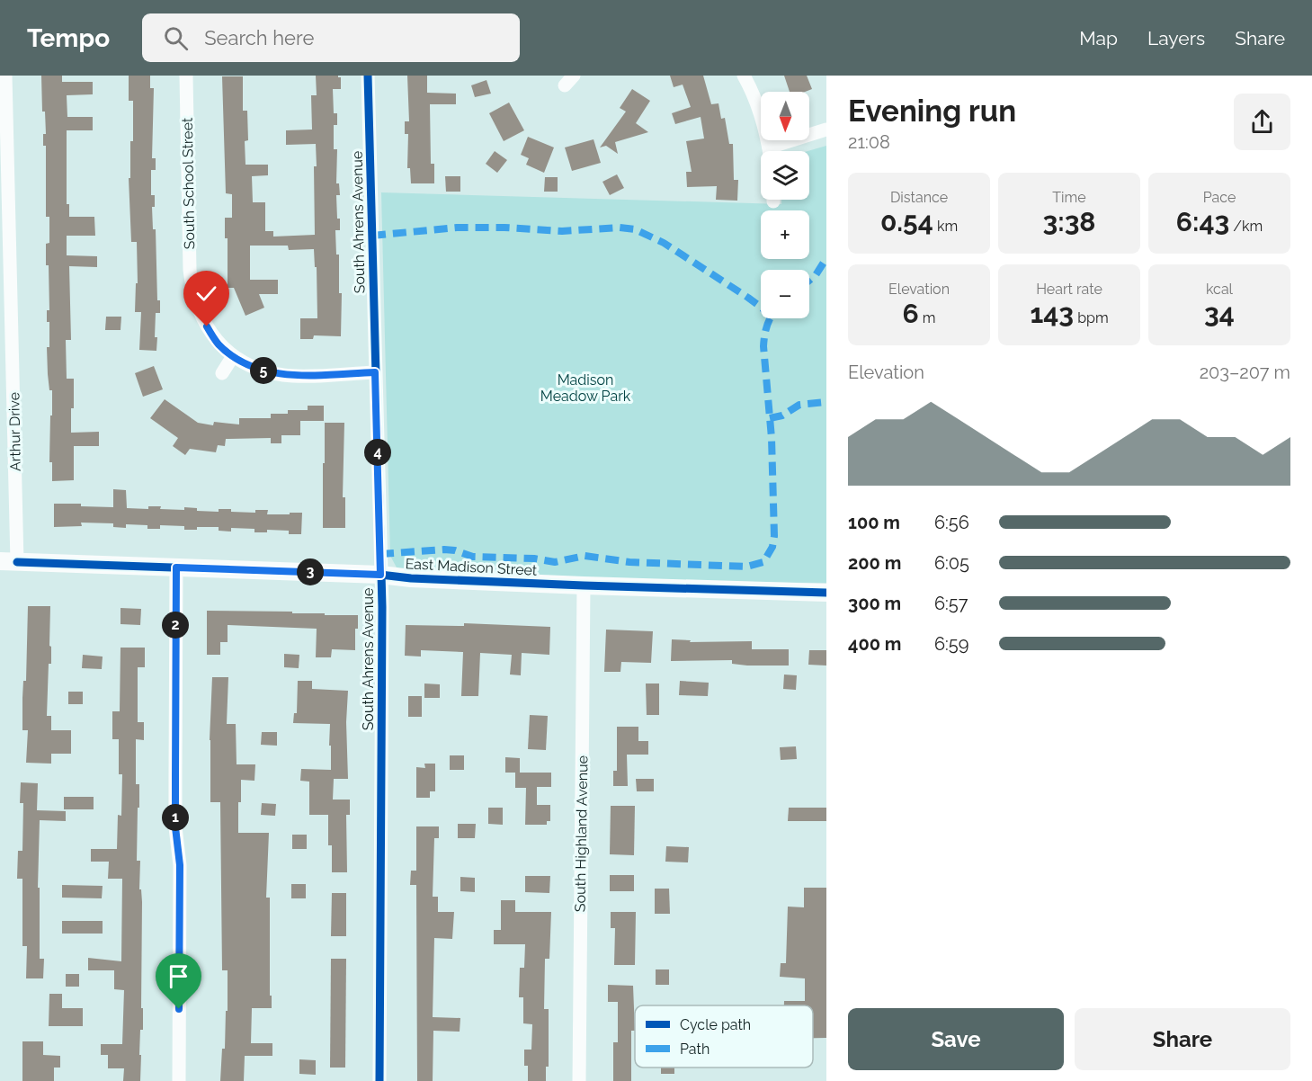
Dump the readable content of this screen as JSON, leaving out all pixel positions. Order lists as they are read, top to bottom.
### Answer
{
  "streets": {
    "street": [
      "South School Street",
      "South Ahrens Avenue",
      "Arthur Drive",
      "East Madison Street",
      "South Highland Avenue"
    ]
  },
  "crossings": [
    ["South School Street", "South Ahrens Avenue"],
    ["South Ahrens Avenue", "East Madison Street"],
    ["Arthur Drive", "East Madison Street"],
    ["East Madison Street", "South Highland Avenue"]
  ],
  "parks": ["Madison Meadow Park"],
  "legend": ["Cycle path", "Path"],
  "north": "bottom",
  "page": {
    "header": "Tempo",
    "search": "Search here",
    "nav": ["Map", "Layers", "Share"],
    "heading": ["Evening run", "21:08"],
    "map_buttons": ["+", "−"],
    "stats": [
      ["Distance", "0.54 km"],
      ["Time", "3:38"],
      ["Pace", "6:43 /km"],
      ["Elevation", "6 m"],
      ["Heart rate", "143 bpm"],
      ["kcal", "34"]
    ],
    "chart": ["Elevation", "203–207 m"],
    "pins": [
      "5",
      "4",
      "3",
      "2",
      "1"
    ],
    "list": [
      {
        "name": "100 m",
        "note": "6:56"
      },
      {
        "name": "200 m",
        "note": "6:05"
      },
      {
        "name": "300 m",
        "note": "6:57"
      },
      {
        "name": "400 m",
        "note": "6:59"
      }
    ],
    "buttons": ["Save", "Share"]
  }
}
